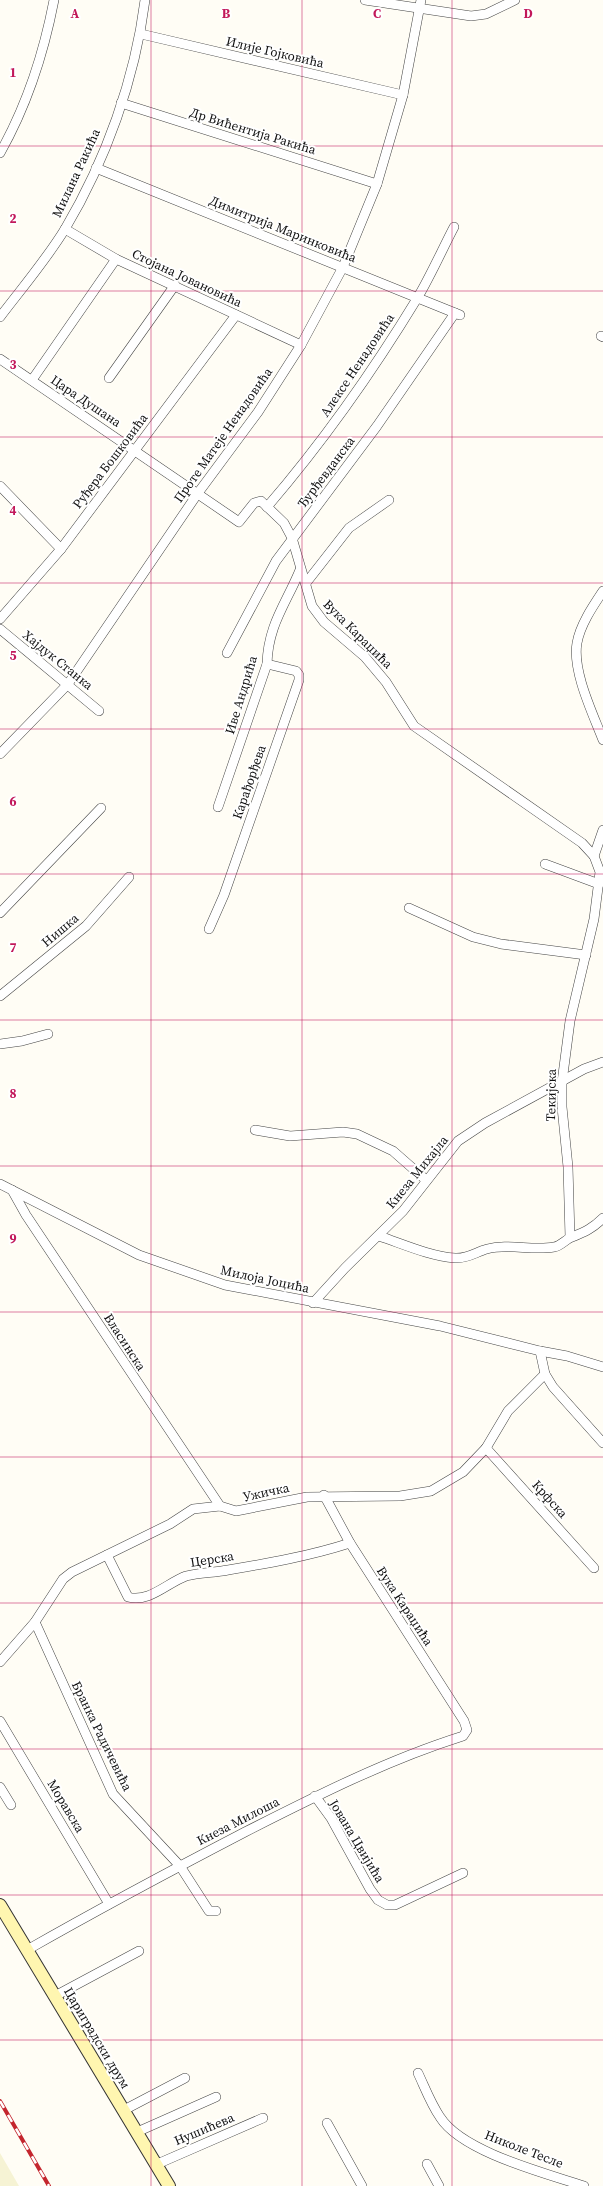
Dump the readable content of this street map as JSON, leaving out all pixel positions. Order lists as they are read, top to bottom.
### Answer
{
  "streets": {
    "main road": ["Цариградски друм"],
    "street": [
      "Илије Гојковића",
      "Др Вићентија Ракића",
      "Милана Ракића",
      "Димитрија Маринковића",
      "Стојана Јовановића",
      "Алексе Ненадовића",
      "Цара Душана",
      "Проте Матеје Ненадовића",
      "Руђера Бошковића",
      "Ђурђевданска",
      "Вука Караџића",
      "Хајдук Станка",
      "Иве Андрића",
      "Карађорђева",
      "Нишка",
      "Текијска",
      "Кнеза Михајла",
      "Милоја Јоцића",
      "Власинска",
      "Ужичка",
      "Крфска",
      "Церска",
      "Бранка Радичевића",
      "Моравска",
      "Кнеза Милоша",
      "Јована Цвијића",
      "Нушићева",
      "Николе Тесле"
    ]
  },
  "crossings": [
    ["Илије Гојковића", "Милана Ракића"],
    ["Илије Гојковића", "Проте Матеје Ненадовића"],
    ["Др Вићентија Ракића", "Милана Ракића"],
    ["Др Вићентија Ракића", "Проте Матеје Ненадовића"],
    ["Милана Ракића", "Димитрија Маринковића"],
    ["Милана Ракића", "Стојана Јовановића"],
    ["Димитрија Маринковића", "Алексе Ненадовића"],
    ["Димитрија Маринковића", "Проте Матеје Ненадовића"],
    ["Димитрија Маринковића", "Ђурђевданска"],
    ["Стојана Јовановића", "Проте Матеје Ненадовића"],
    ["Стојана Јовановића", "Руђера Бошковића"],
    ["Алексе Ненадовића", "Цара Душана"],
    ["Алексе Ненадовића", "Вука Караџића"],
    ["Цара Душана", "Проте Матеје Ненадовића"],
    ["Цара Душана", "Руђера Бошковића"],
    ["Цара Душана", "Вука Караџића"],
    ["Проте Матеје Ненадовића", "Хајдук Станка"],
    ["Ђурђевданска", "Вука Караџића"],
    ["Вука Караџића", "Иве Андрића"],
    ["Вука Караџића", "Ужичка"],
    ["Вука Караџића", "Церска"],
    ["Вука Караџића", "Кнеза Милоша"],
    ["Иве Андрића", "Карађорђева"],
    ["Текијска", "Кнеза Михајла"],
    ["Кнеза Михајла", "Милоја Јоцића"],
    ["Милоја Јоцића", "Власинска"],
    ["Власинска", "Ужичка"],
    ["Ужичка", "Крфска"],
    ["Ужичка", "Церска"],
    ["Ужичка", "Бранка Радичевића"],
    ["Бранка Радичевића", "Кнеза Милоша"],
    ["Моравска", "Кнеза Милоша"],
    ["Кнеза Милоша", "Јована Цвијића"],
    ["Кнеза Милоша", "Цариградски друм"],
    ["Цариградски друм", "Нушићева"]
  ],
  "grid": {
    "columns": [
      "A",
      "B",
      "C",
      "D"
    ],
    "rows": [
      "1",
      "2",
      "3",
      "4",
      "5",
      "6",
      "7",
      "8",
      "9"
    ]
  }
}
